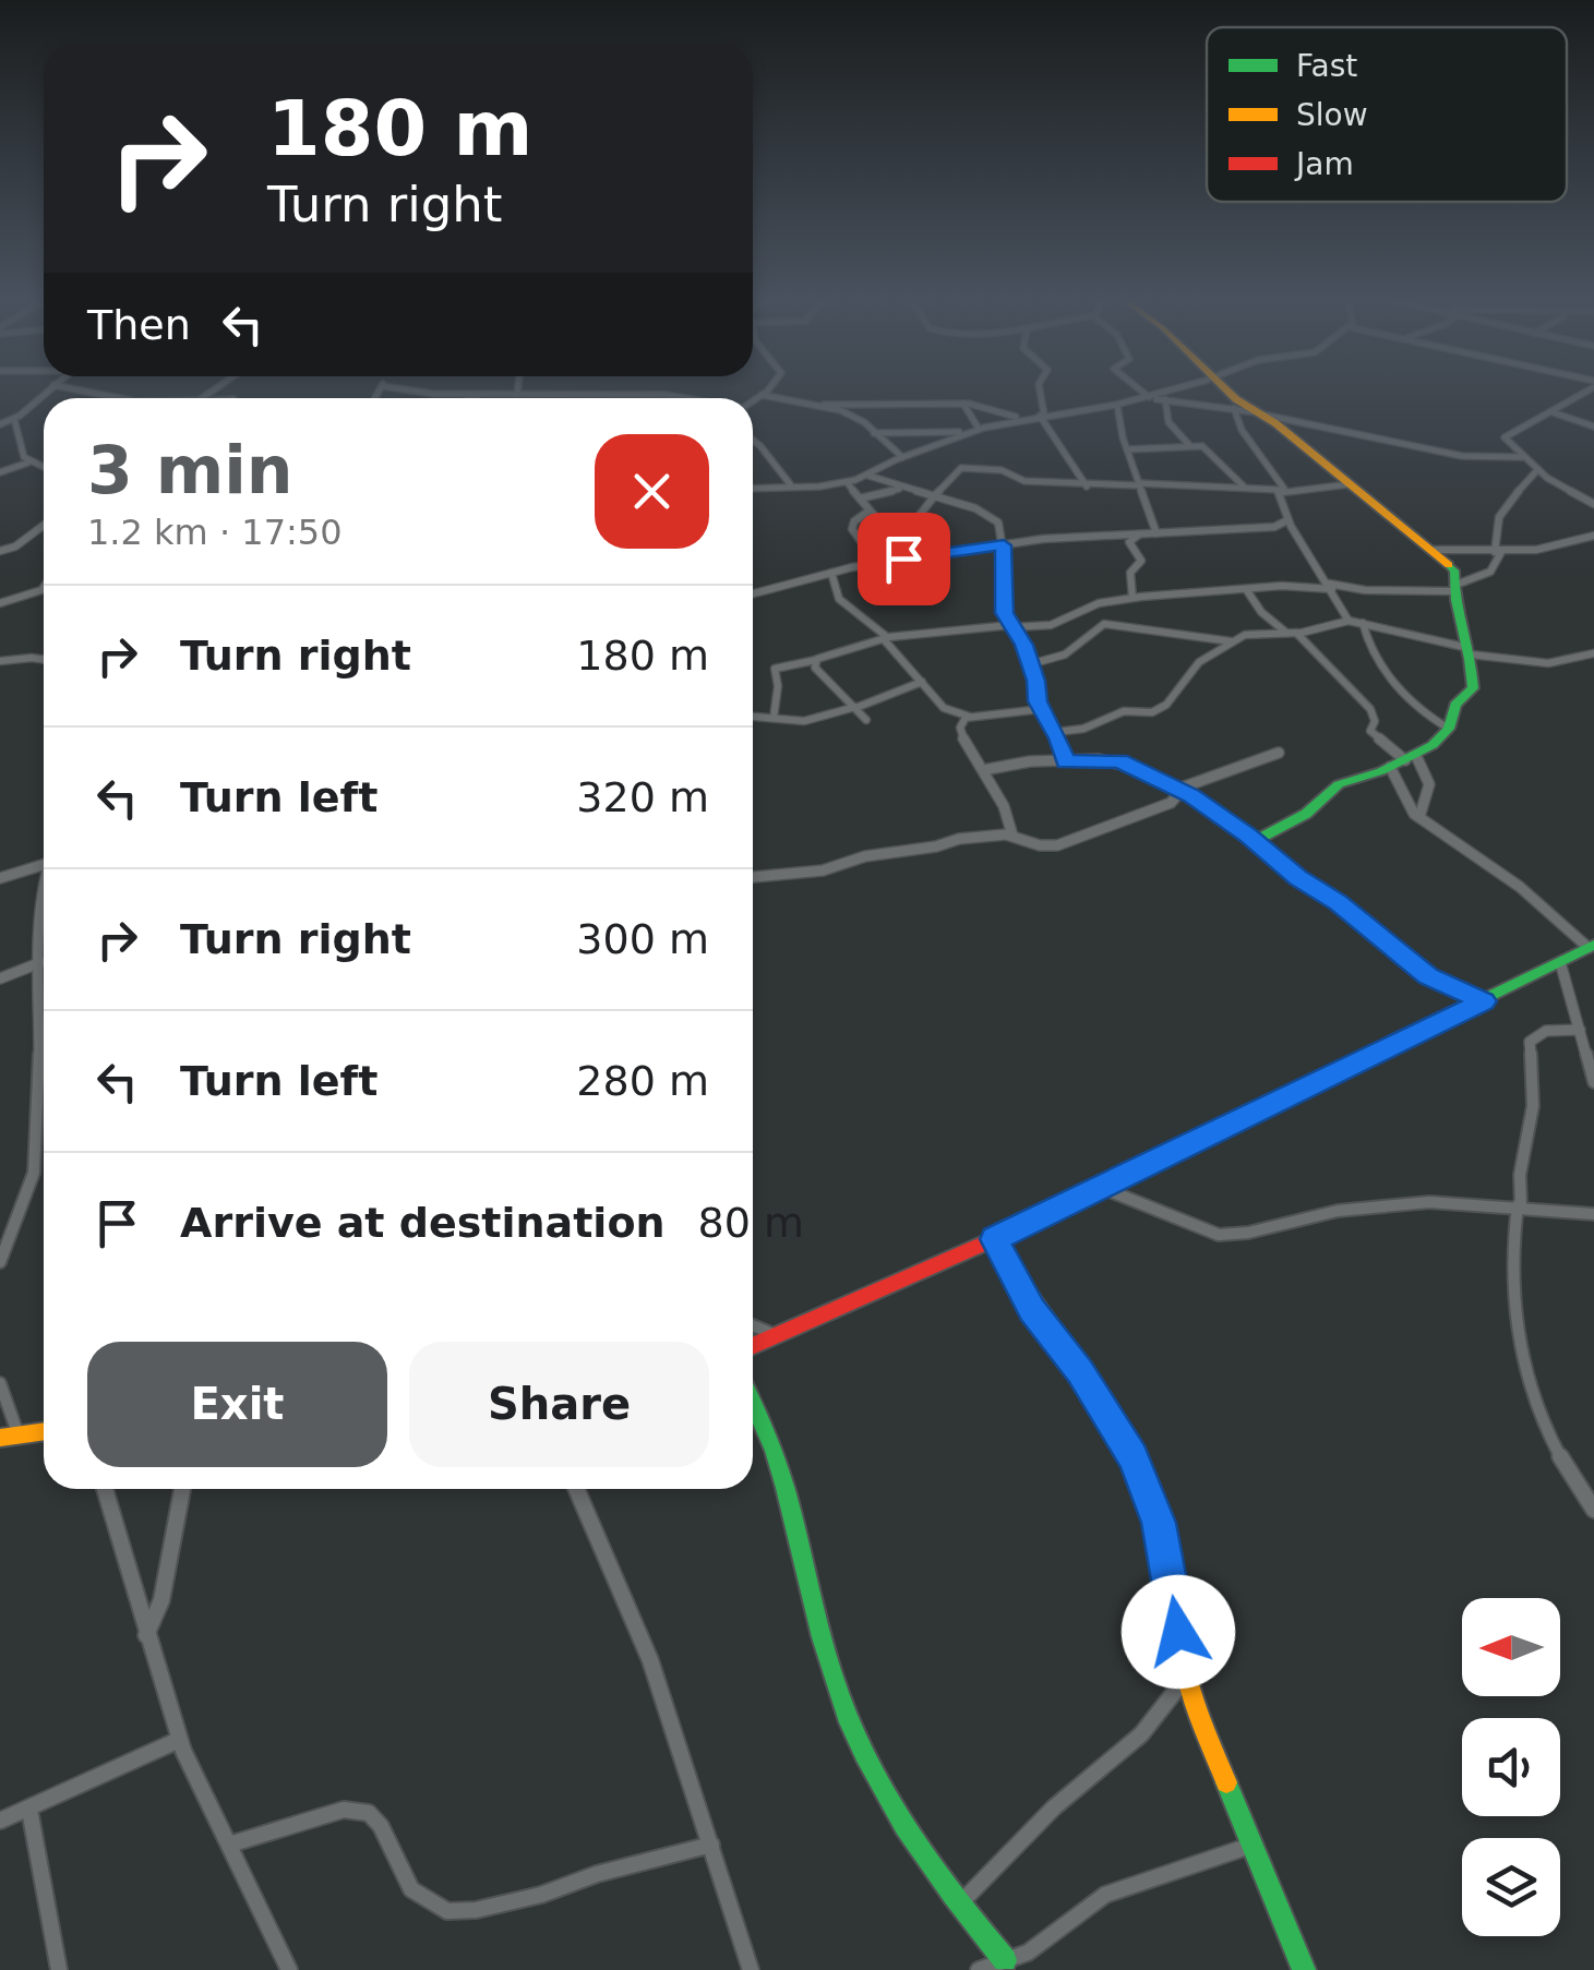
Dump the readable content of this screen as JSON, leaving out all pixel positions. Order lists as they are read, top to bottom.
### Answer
{
  "legend": ["Fast", "Slow", "Jam"],
  "north": "left",
  "page": {
    "turn": ["180 m", "Turn right"],
    "then": "Then",
    "heading": ["3 min", "1.2 km · 17:50"],
    "list": [
      {
        "name": "Turn right",
        "value": "180 m"
      },
      {
        "name": "Turn left",
        "value": "320 m"
      },
      {
        "name": "Turn right",
        "value": "300 m"
      },
      {
        "name": "Turn left",
        "value": "280 m"
      },
      {
        "name": "Arrive at destination",
        "value": "80 m"
      }
    ],
    "buttons": ["Exit", "Share"]
  }
}
